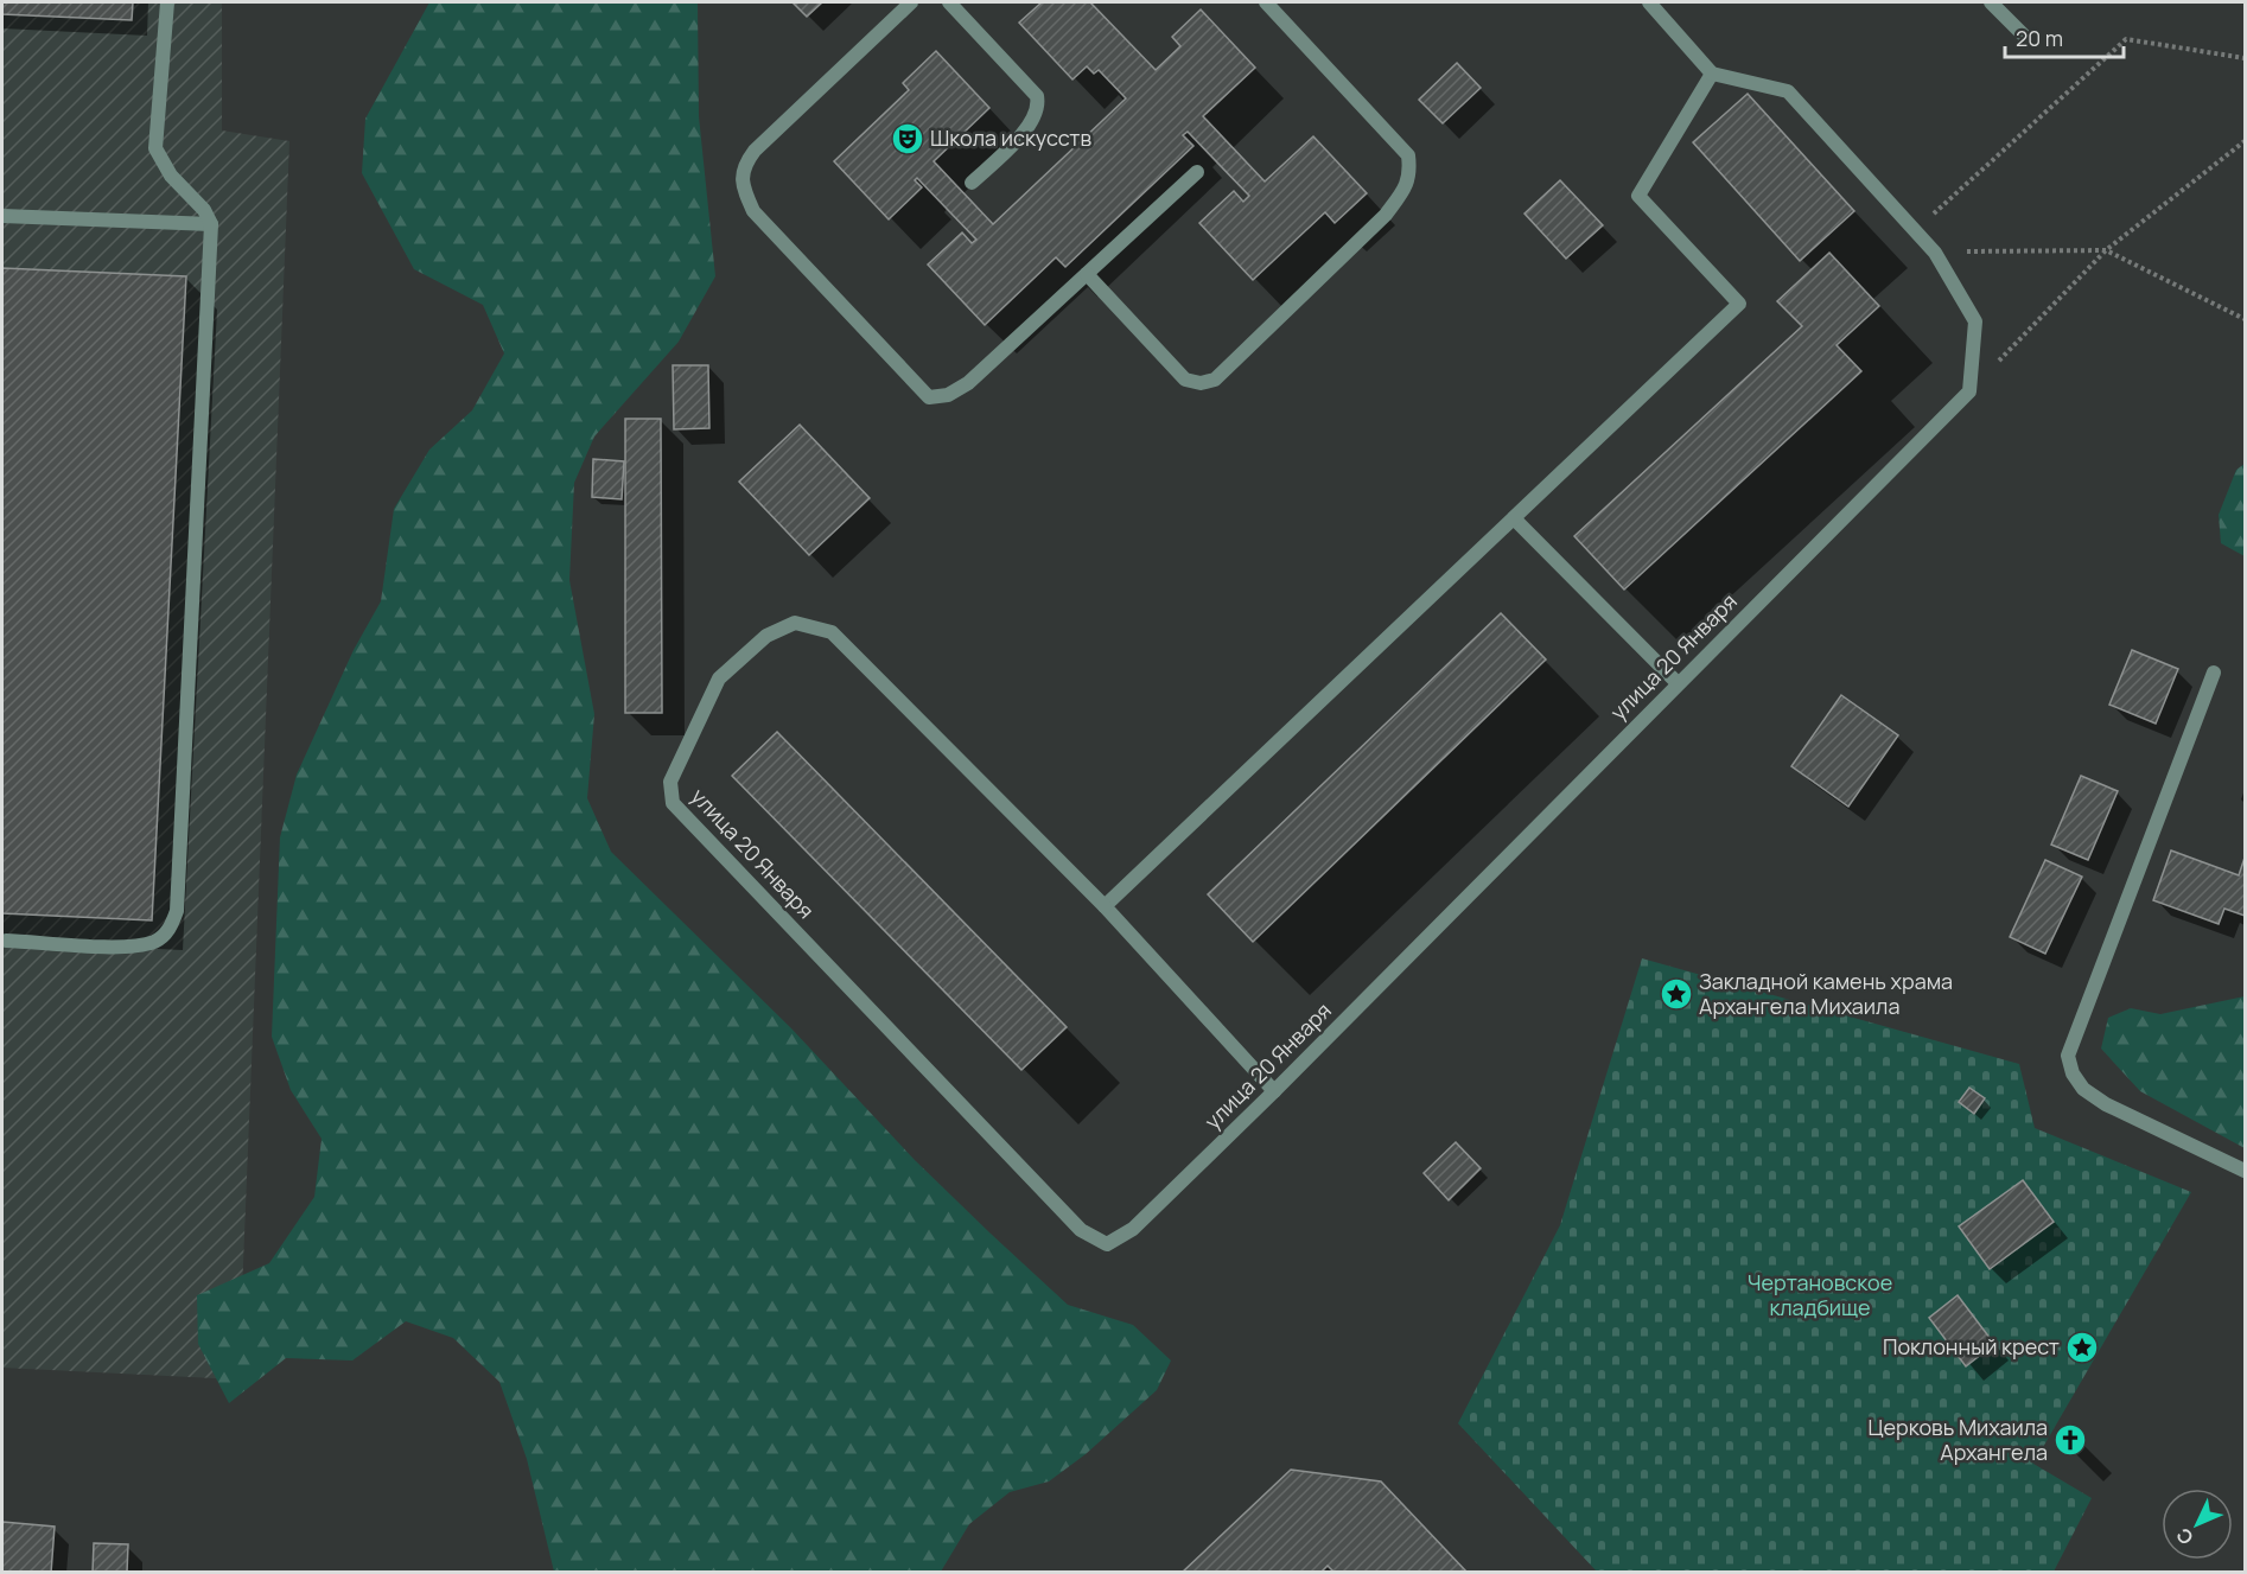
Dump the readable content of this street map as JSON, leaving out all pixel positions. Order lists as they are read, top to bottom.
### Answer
{
  "streets": {
    "street": ["улица 20 Января"]
  },
  "parks": ["Чертановское кладбище"],
  "places": {
    "theatre": ["Школа искусств"],
    "place": ["Закладной камень храма Архангела Михаила", "Поклонный крест"],
    "church": ["Церковь Михаила Архангела"]
  },
  "scale_bar": "20 m",
  "north": "bottom left"
}
